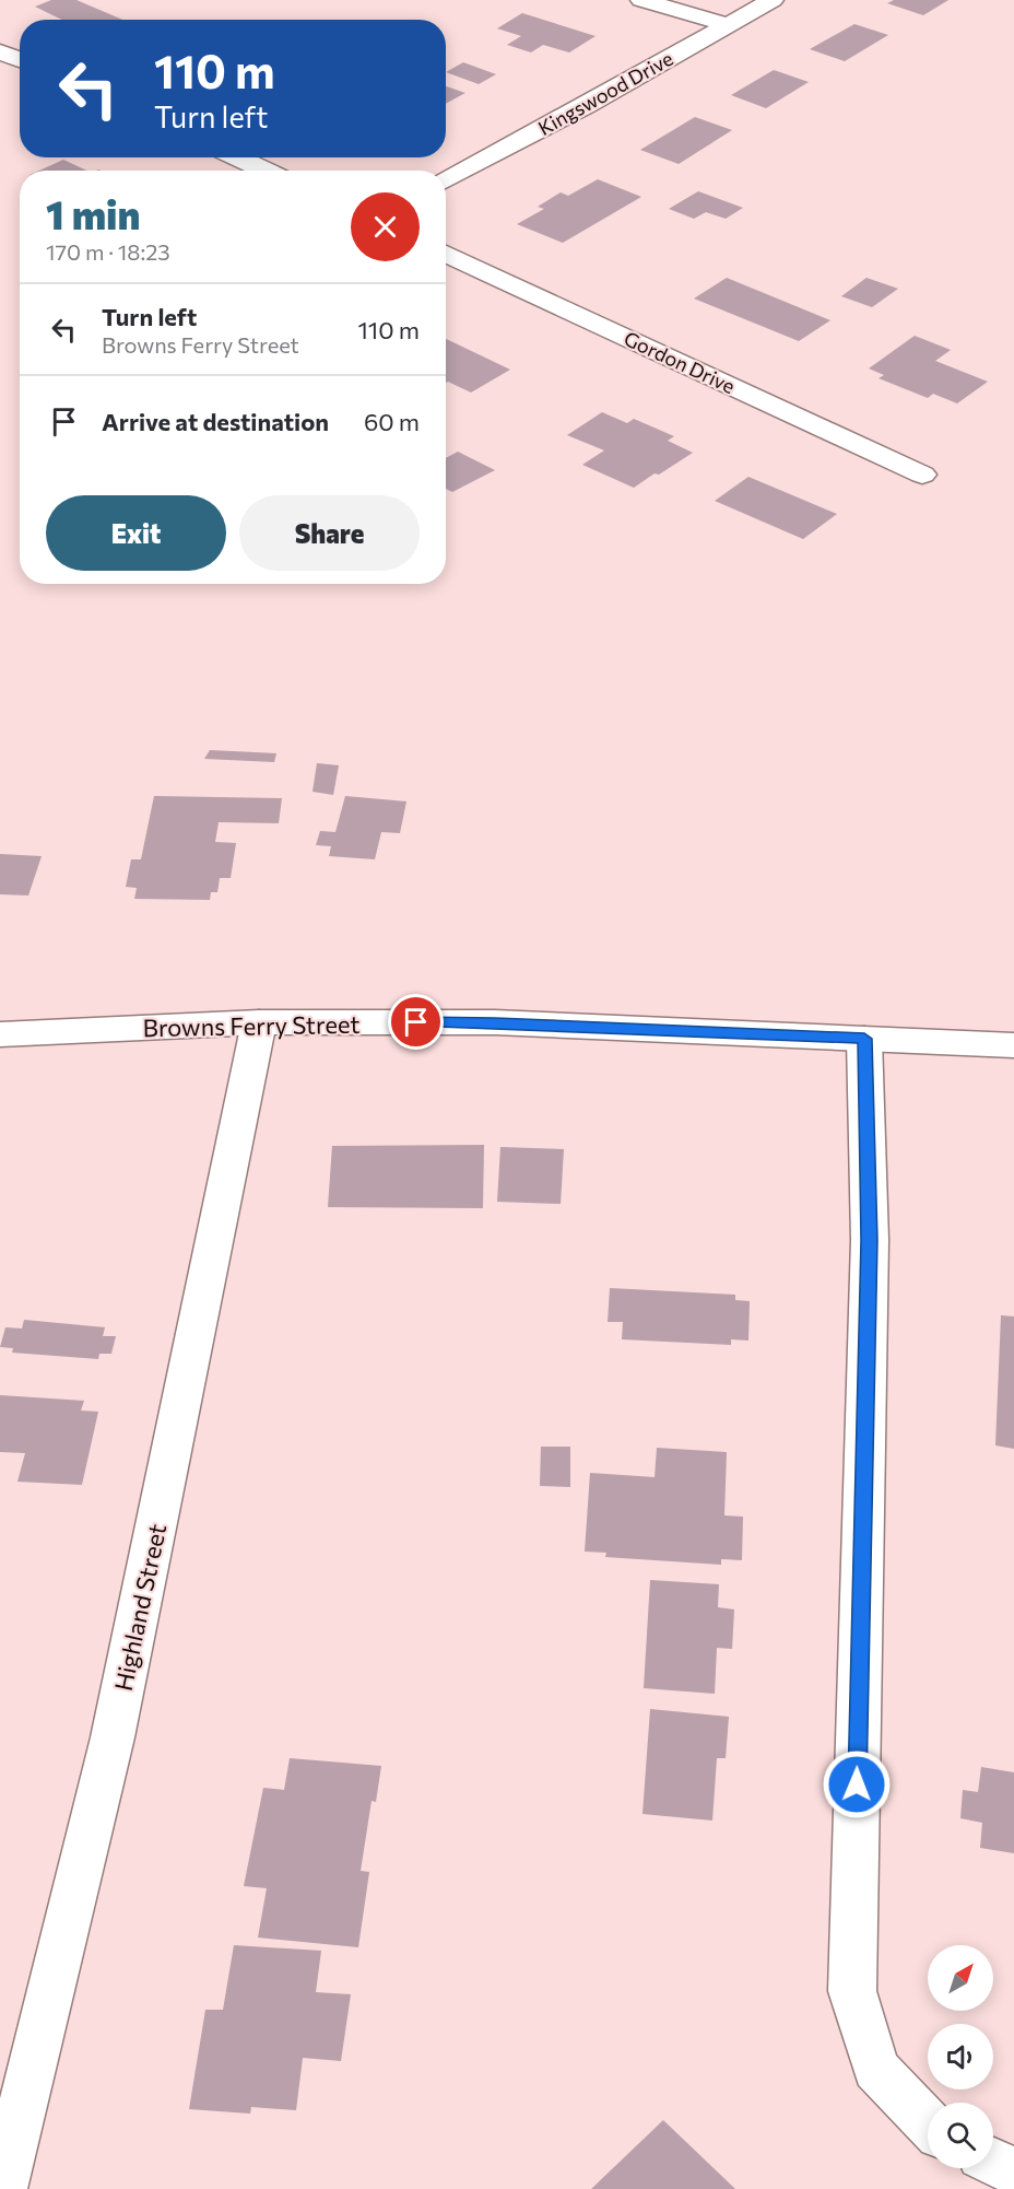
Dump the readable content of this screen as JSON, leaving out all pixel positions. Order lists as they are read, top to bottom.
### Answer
{
  "streets": {
    "street": [
      "Kingswood Drive",
      "Gordon Drive",
      "Browns Ferry Street",
      "Highland Street"
    ]
  },
  "crossings": [
    ["Browns Ferry Street", "Highland Street"]
  ],
  "north": "top right",
  "page": {
    "turn": ["110 m", "Turn left"],
    "heading": ["1 min", "170 m · 18:23"],
    "list": [
      {
        "name": "Turn left",
        "note": "Browns Ferry Street",
        "value": "110 m"
      },
      {
        "name": "Arrive at destination",
        "value": "60 m"
      }
    ],
    "buttons": ["Exit", "Share"]
  }
}
